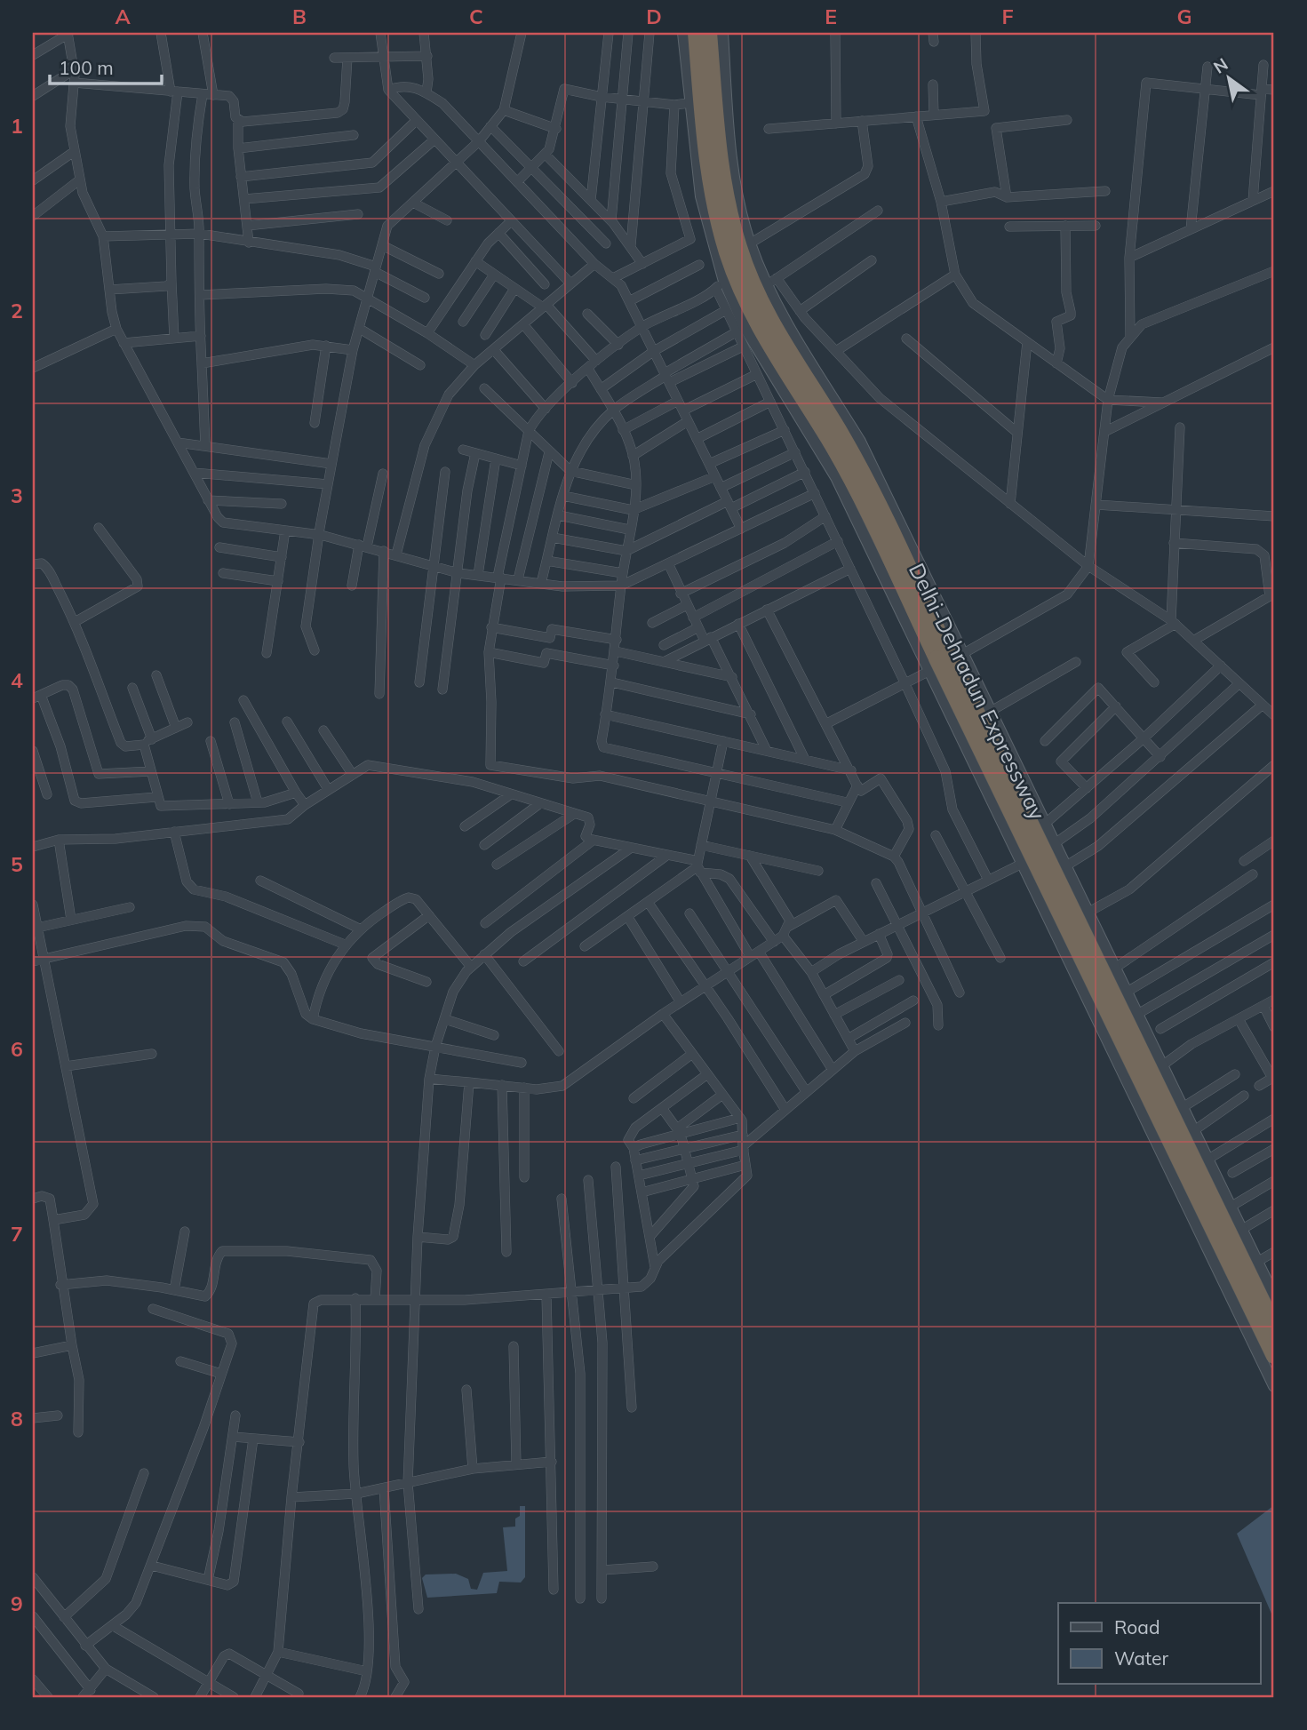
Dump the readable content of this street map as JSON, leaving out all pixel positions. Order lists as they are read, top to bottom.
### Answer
{
  "streets": {
    "highway": ["Delhi-Dehradun Expressway"]
  },
  "legend": ["Road", "Water"],
  "scale_bar": "100 m",
  "north": "top left",
  "grid": {
    "columns": [
      "A",
      "B",
      "C",
      "D",
      "E",
      "F",
      "G"
    ],
    "rows": [
      "1",
      "2",
      "3",
      "4",
      "5",
      "6",
      "7",
      "8",
      "9"
    ]
  }
}
